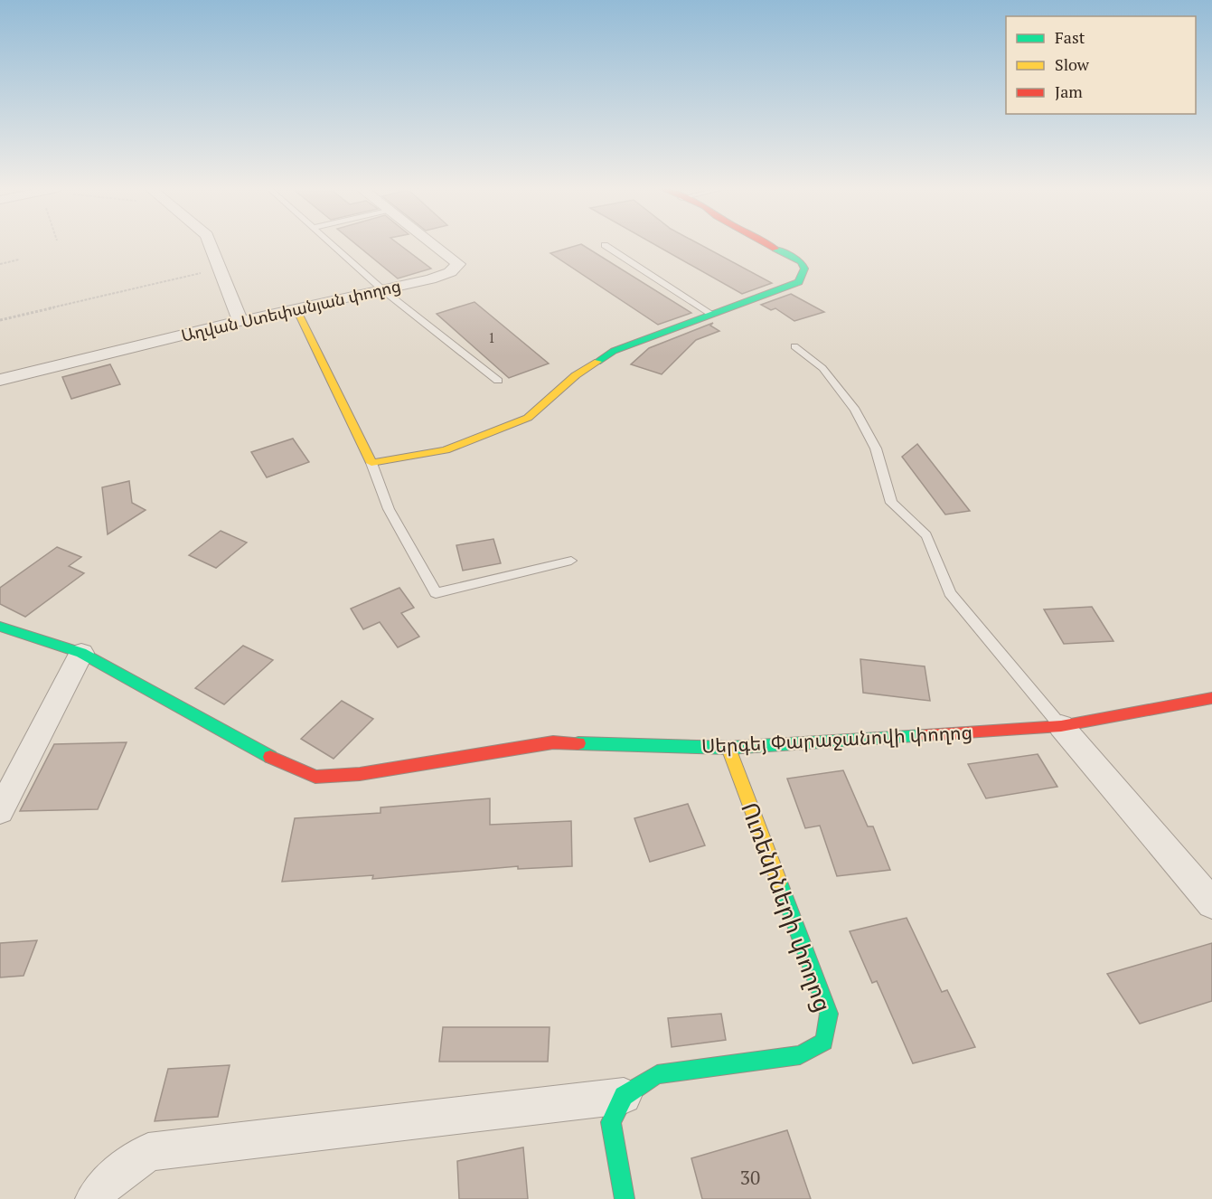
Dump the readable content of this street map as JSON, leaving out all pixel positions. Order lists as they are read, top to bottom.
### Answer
{
  "streets": {
    "street": ["Աղվան Ստեփանյան փողոց", "Սերգեյ Փարաջանովի փողոց", "Ուռենիների փողոց"]
  },
  "crossings": [
    ["Սերգեյ Փարաջանովի փողոց", "Ուռենիների փողոց"]
  ],
  "house_numbers": ["1", "30"],
  "legend": ["Fast", "Slow", "Jam"]
}
